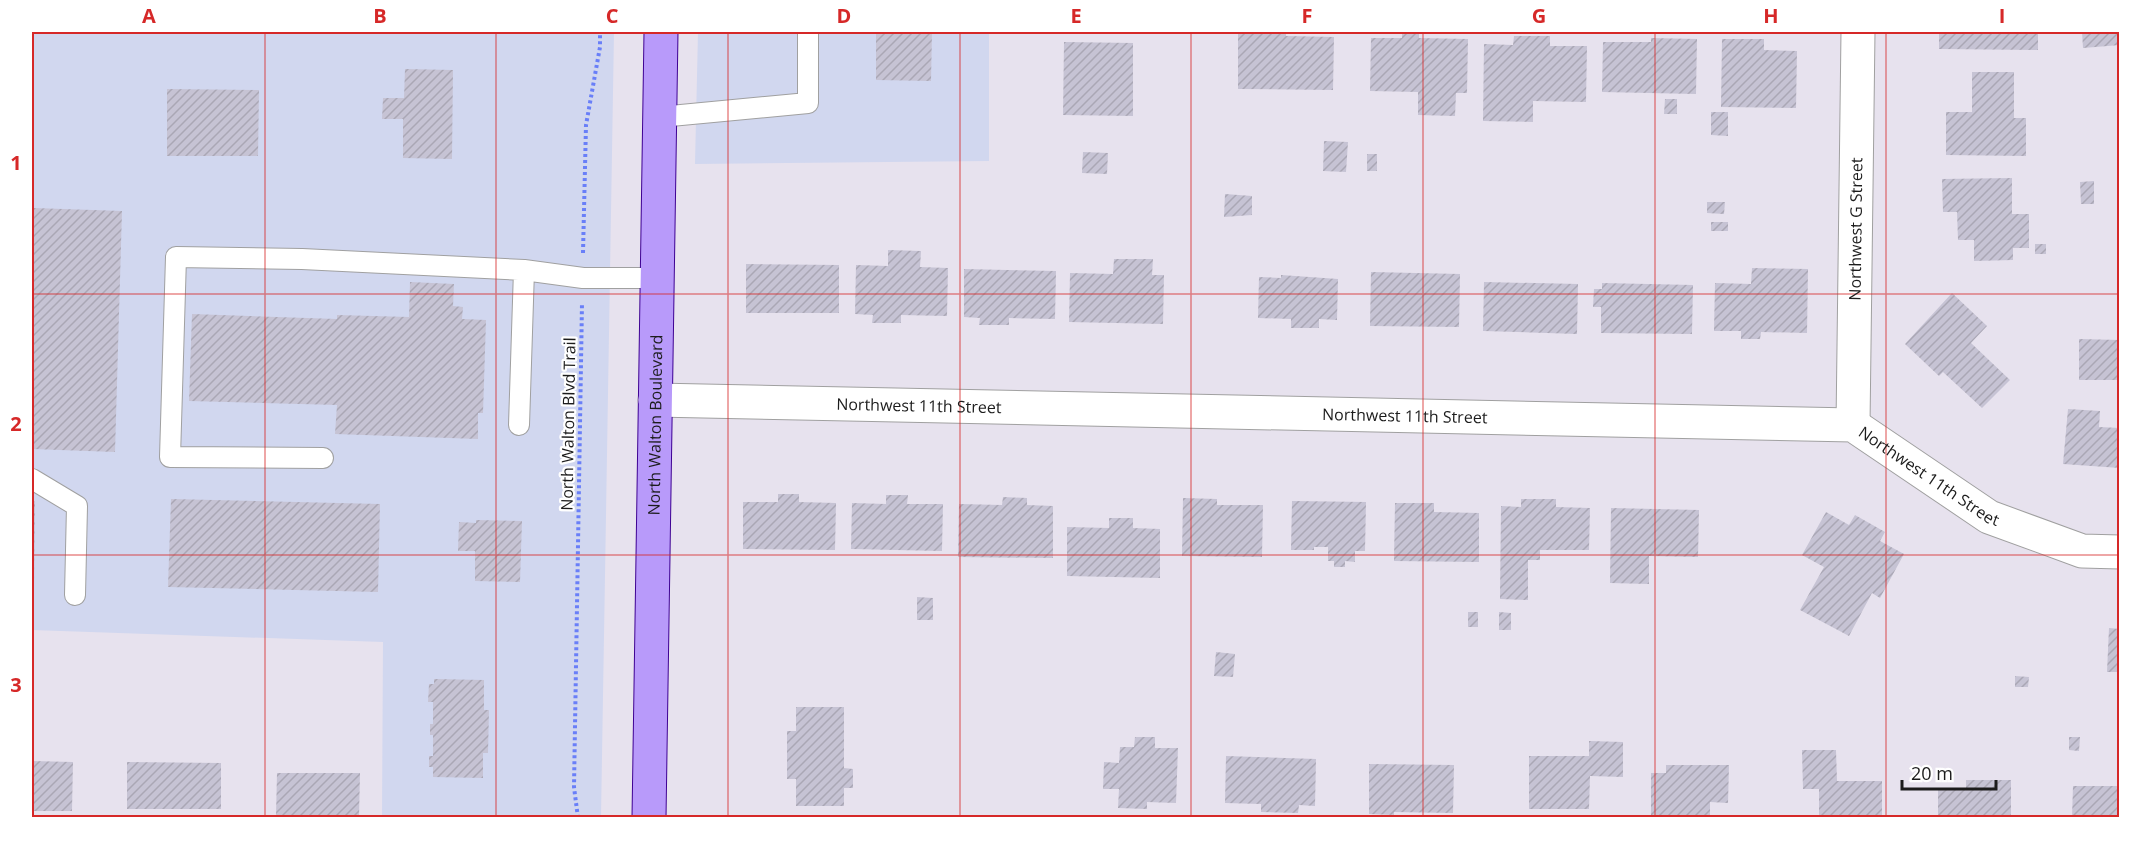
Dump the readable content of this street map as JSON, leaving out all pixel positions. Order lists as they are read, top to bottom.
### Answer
{
  "streets": {
    "main road": ["North Walton Boulevard"],
    "street": ["Northwest G Street", "Northwest 11th Street"],
    "path": ["North Walton Blvd Trail"]
  },
  "crossings": [
    ["Northwest G Street", "Northwest 11th Street"],
    ["Northwest 11th Street", "North Walton Boulevard"]
  ],
  "scale_bar": "20 m",
  "grid": {
    "columns": [
      "A",
      "B",
      "C",
      "D",
      "E",
      "F",
      "G",
      "H",
      "I"
    ],
    "rows": ["1", "2", "3"]
  }
}
